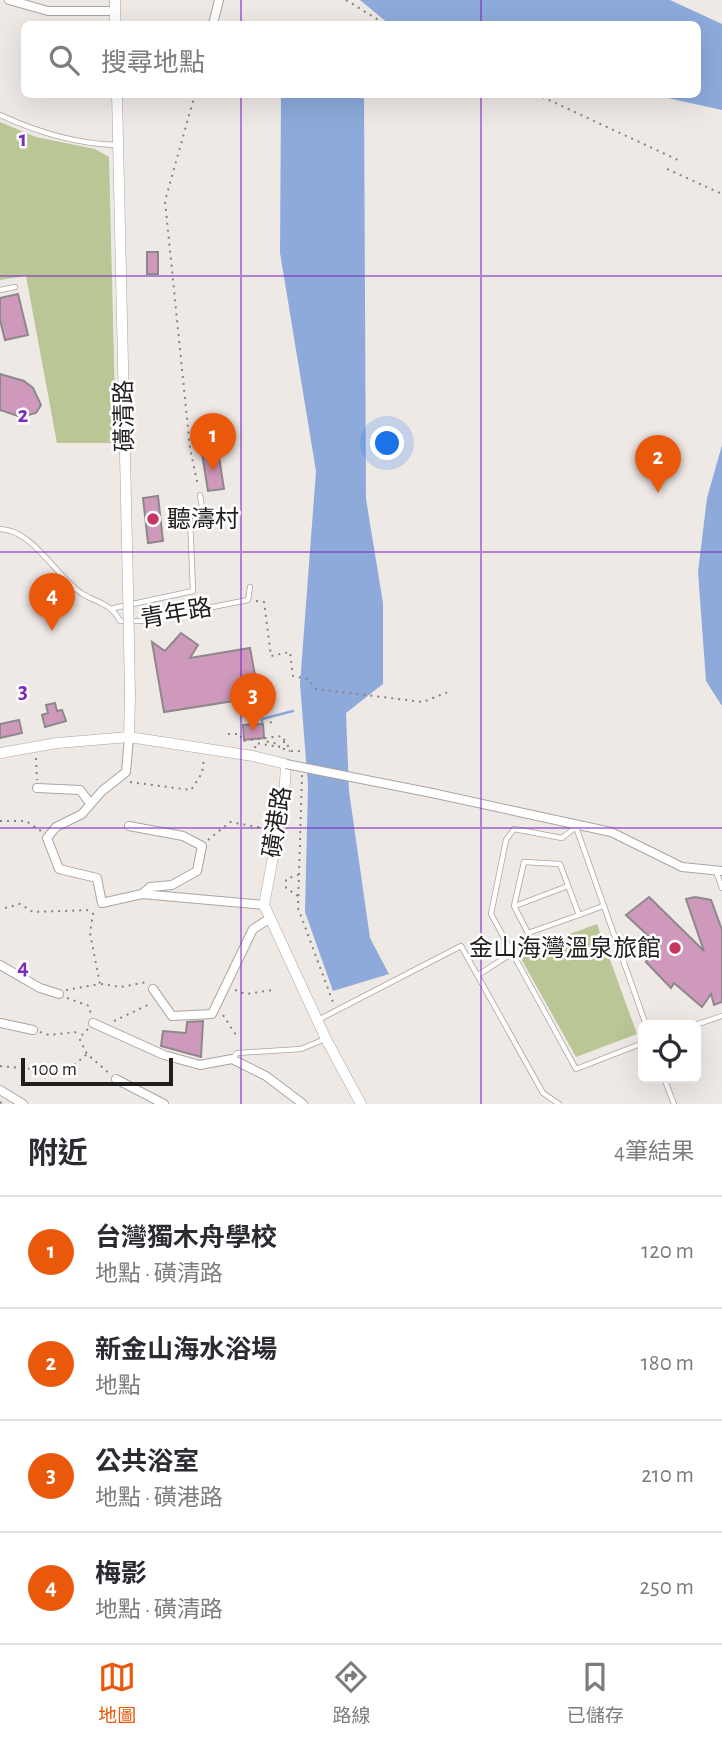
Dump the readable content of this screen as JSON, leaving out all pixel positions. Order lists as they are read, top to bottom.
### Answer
{
  "streets": {
    "street": ["磺清路", "磺港路"],
    "lane": ["青年路"]
  },
  "crossings": [
    ["磺清路", "磺港路"]
  ],
  "places": ["聽濤村", "金山海灣溫泉旅館"],
  "scale_bar": "100 m",
  "page": {
    "search": "搜尋地點",
    "pins": [
      "1",
      "2",
      "4",
      "3"
    ],
    "scale": "100 m",
    "heading": ["附近", "4筆結果"],
    "list": [
      {
        "mark": "1",
        "name": "台灣獨木舟學校",
        "note": "地點 · 磺清路",
        "value": "120 m"
      },
      {
        "mark": "2",
        "name": "新金山海水浴場",
        "note": "地點",
        "value": "180 m"
      },
      {
        "mark": "3",
        "name": "公共浴室",
        "note": "地點 · 磺港路",
        "value": "210 m"
      },
      {
        "mark": "4",
        "name": "梅影",
        "note": "地點 · 磺清路",
        "value": "250 m"
      }
    ],
    "nav": ["地圖", "路線", "已儲存"]
  },
  "grid": {
    "rows": [
      "1",
      "2",
      "3",
      "4"
    ]
  }
}
